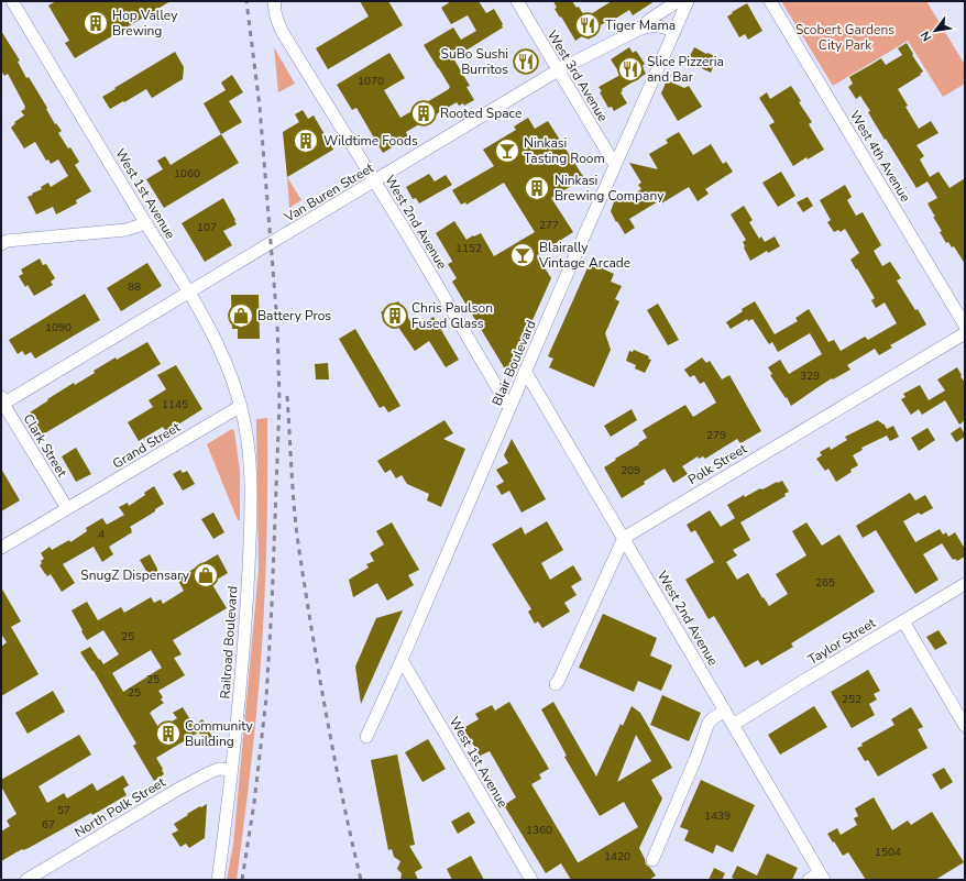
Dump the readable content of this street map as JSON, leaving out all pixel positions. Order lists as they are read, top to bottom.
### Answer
{
  "streets": {
    "street": [
      "West 3rd Avenue",
      "West 4th Avenue",
      "Van Buren Street",
      "West 1st Avenue",
      "West 2nd Avenue",
      "Blair Boulevard",
      "Clark Street",
      "Grand Street",
      "Polk Street",
      "Taylor Street",
      "Railroad Boulevard",
      "North Polk Street"
    ]
  },
  "crossings": [
    ["West 3rd Avenue", "Van Buren Street"],
    ["West 3rd Avenue", "Blair Boulevard"],
    ["Van Buren Street", "West 1st Avenue"],
    ["Van Buren Street", "West 2nd Avenue"],
    ["Van Buren Street", "Blair Boulevard"],
    ["Van Buren Street", "Clark Street"],
    ["West 1st Avenue", "Blair Boulevard"],
    ["West 1st Avenue", "Grand Street"],
    ["West 1st Avenue", "Railroad Boulevard"],
    ["West 2nd Avenue", "Blair Boulevard"],
    ["West 2nd Avenue", "Polk Street"],
    ["West 2nd Avenue", "Taylor Street"],
    ["Clark Street", "Grand Street"],
    ["Grand Street", "Railroad Boulevard"],
    ["Railroad Boulevard", "North Polk Street"]
  ],
  "parks": ["Scobert Gardens City Park"],
  "places": {
    "building": [
      "Hop Valley Brewing",
      "Rooted Space",
      "Wildtime Foods",
      "Ninkasi Brewing Company",
      "Chris Paulson Fused Glass",
      "Community Building"
    ],
    "restaurant": ["Tiger Mama", "SuBo Sushi Burritos", "Slice Pizzeria and Bar"],
    "bar": ["Ninkasi Tasting Room", "Blairally Vintage Arcade"],
    "shop": ["Battery Pros", "SnugZ Dispensary"]
  },
  "house_numbers": [
    "1070",
    "1060",
    "277",
    "107",
    "1152",
    "88",
    "1090",
    "329",
    "1145",
    "279",
    "209",
    "4",
    "265",
    "25",
    "25",
    "25",
    "252",
    "57",
    "1439",
    "67",
    "1360",
    "1504",
    "1420"
  ],
  "north": "bottom left"
}
